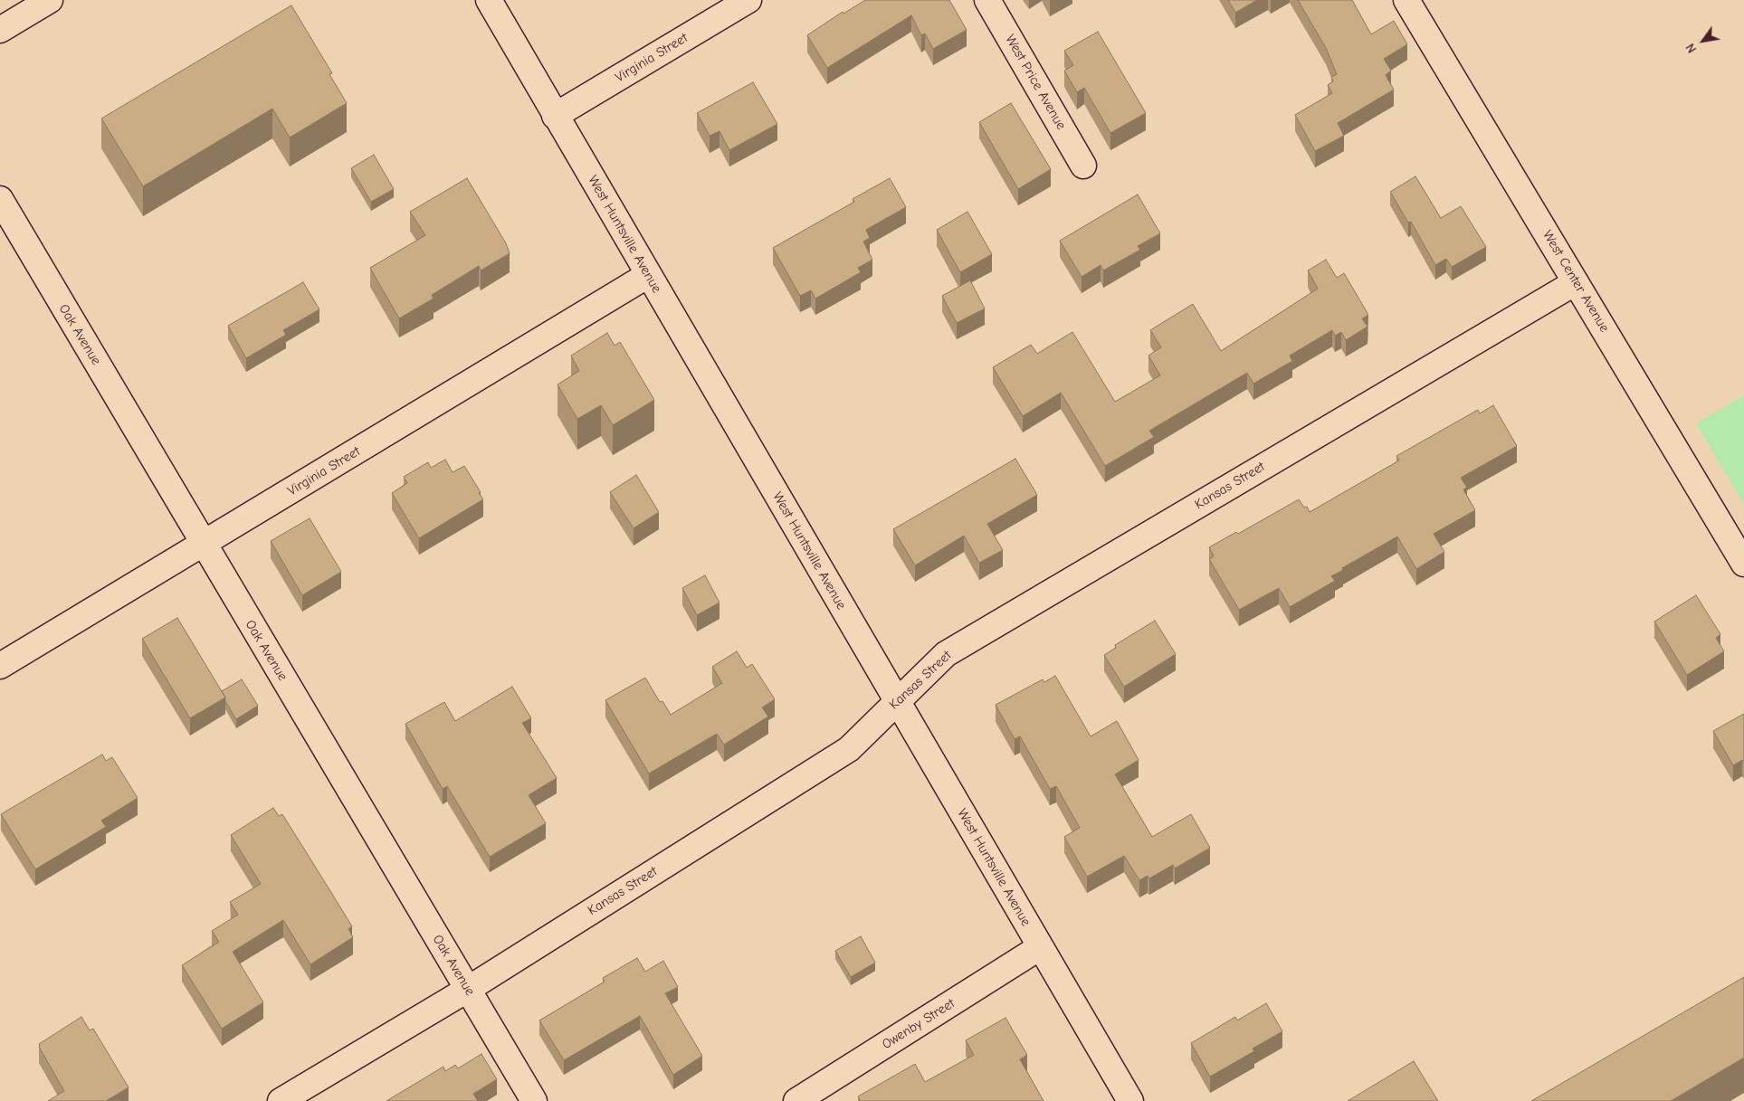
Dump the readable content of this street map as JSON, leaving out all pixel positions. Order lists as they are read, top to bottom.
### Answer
{
  "streets": {
    "street": [
      "Virginia Street",
      "West Price Avenue",
      "West Huntsville Avenue",
      "West Center Avenue",
      "Oak Avenue",
      "Kansas Street",
      "Owenby Street"
    ]
  },
  "crossings": [
    ["Virginia Street", "West Huntsville Avenue"],
    ["Virginia Street", "Oak Avenue"],
    ["West Huntsville Avenue", "Kansas Street"],
    ["West Huntsville Avenue", "Owenby Street"],
    ["West Center Avenue", "Kansas Street"],
    ["Oak Avenue", "Kansas Street"]
  ],
  "north": "bottom left"
}
